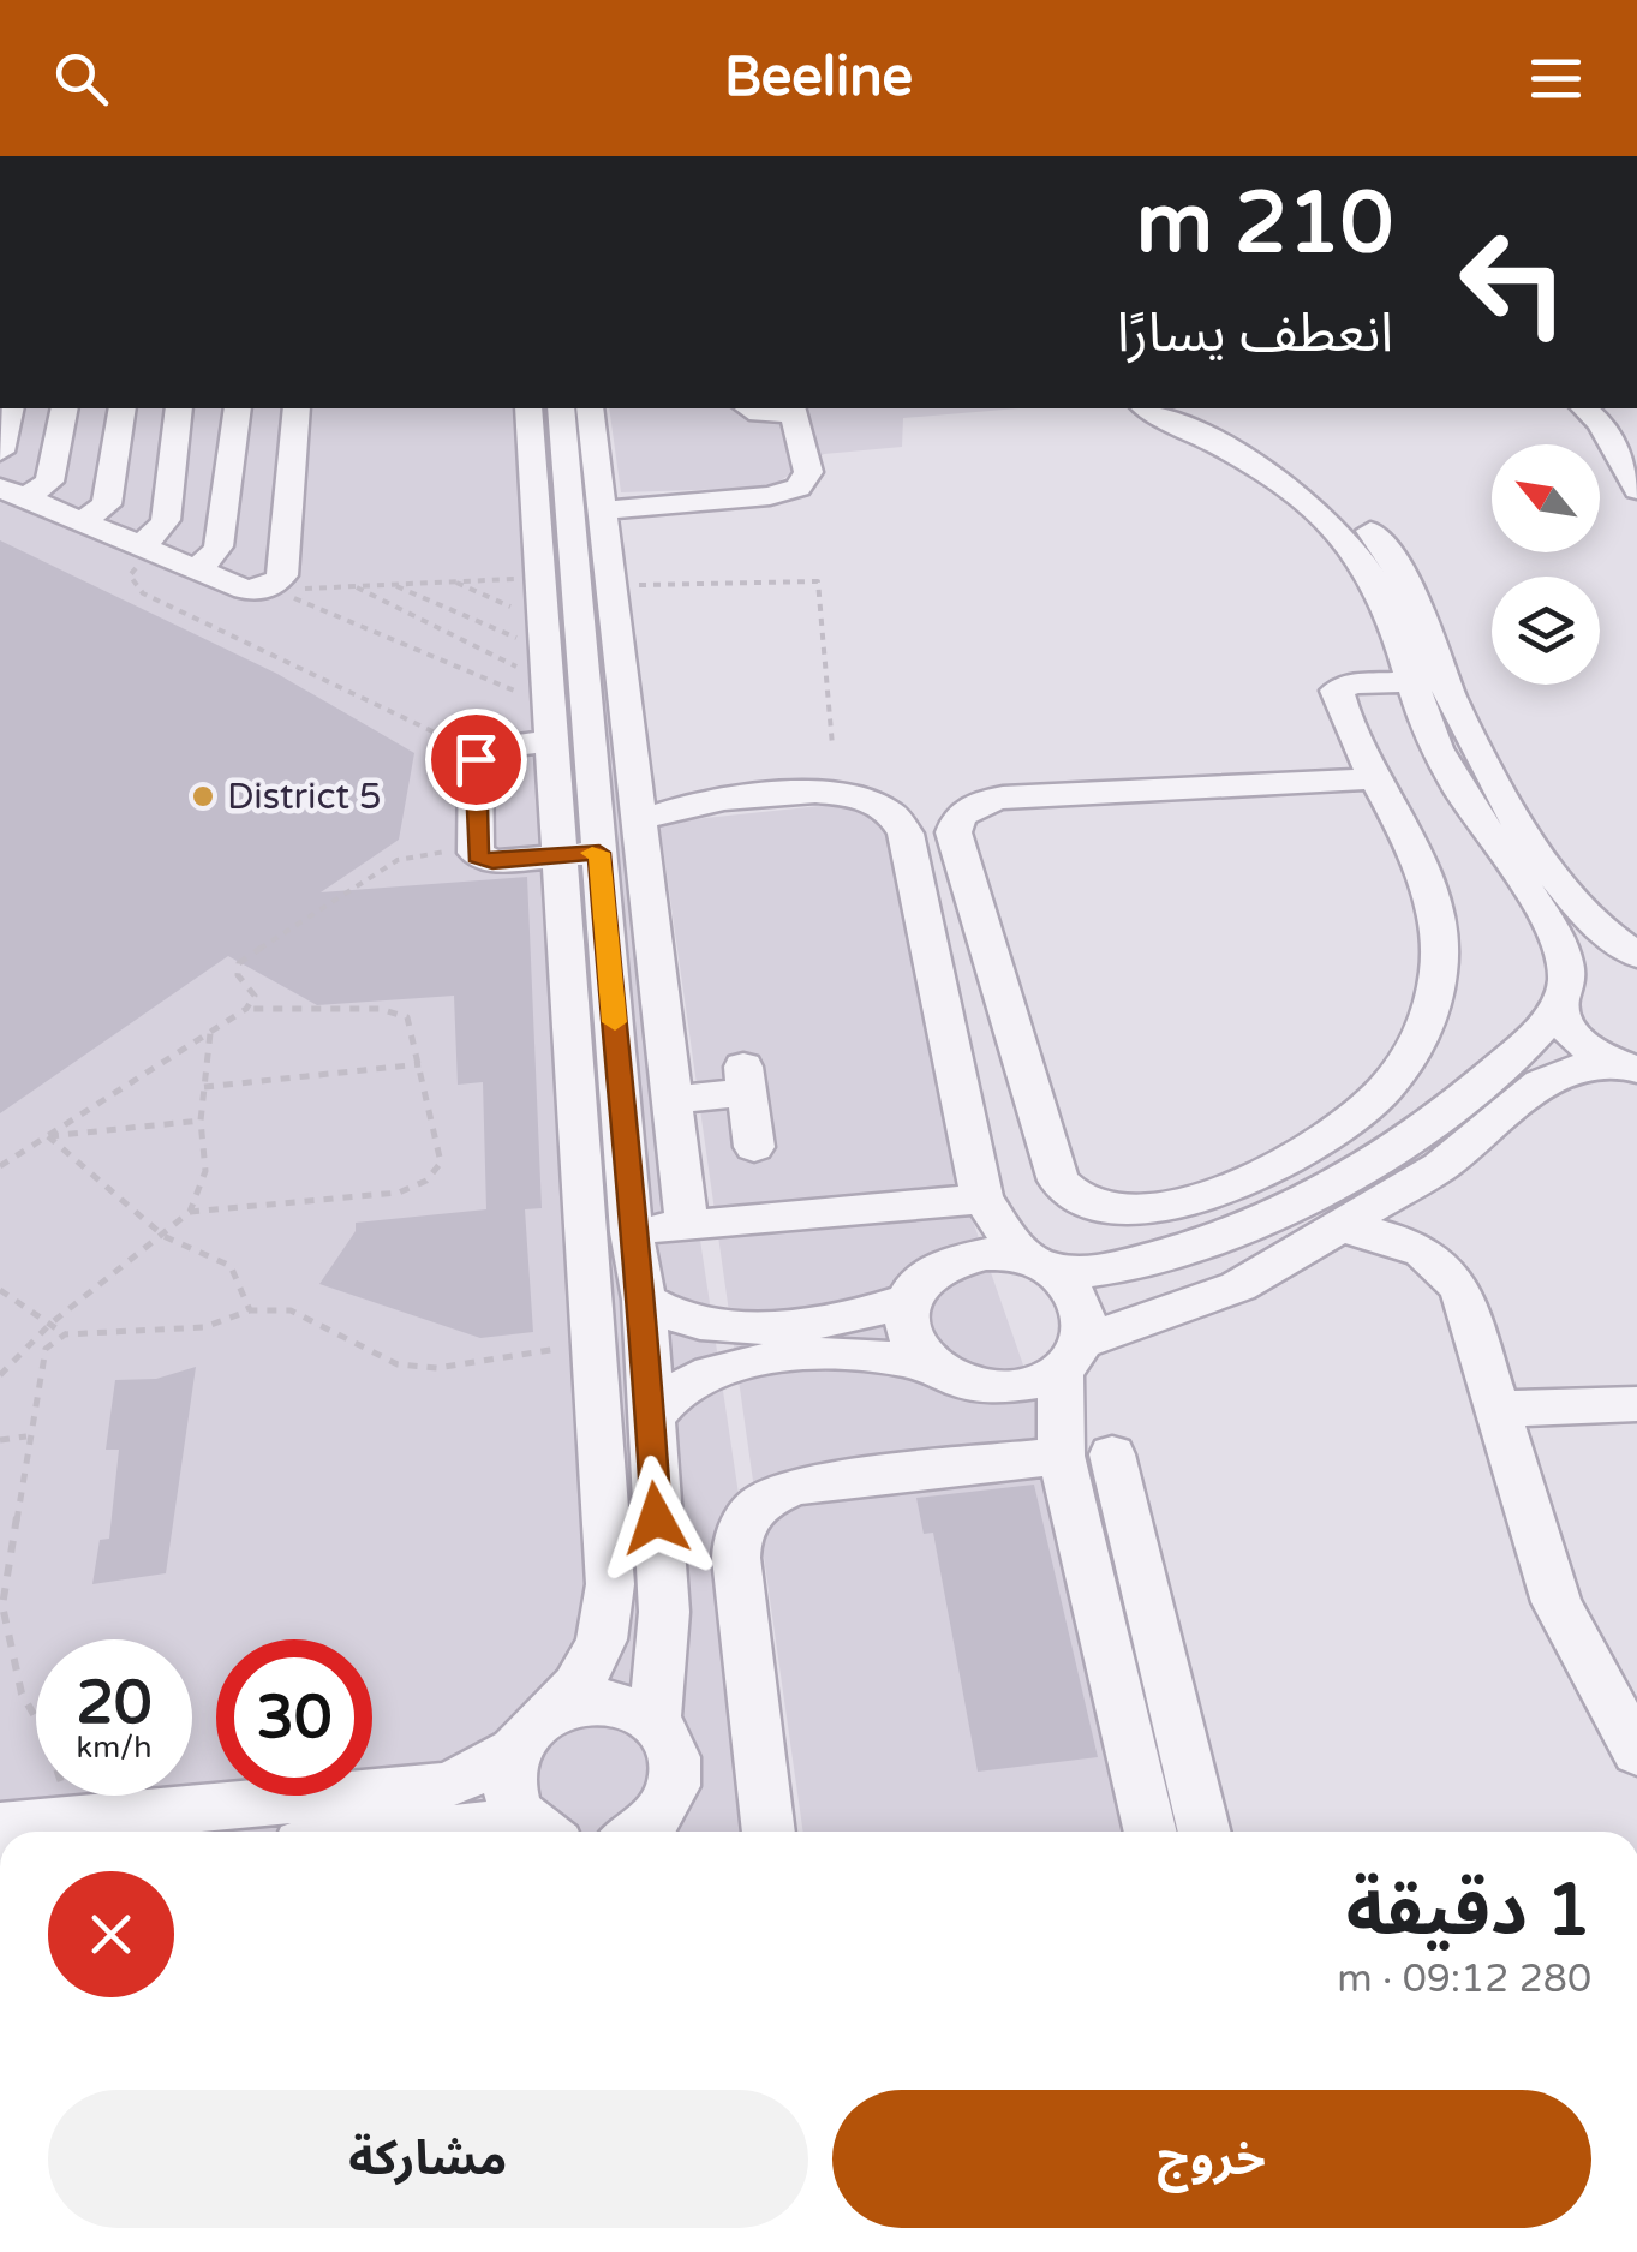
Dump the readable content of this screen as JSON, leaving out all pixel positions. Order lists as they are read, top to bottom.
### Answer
{
  "places": ["District 5"],
  "north": "top left",
  "page": {
    "header": "Beeline",
    "turn": ["210 m", "انعطف يسارًا"],
    "speed": "20 km/h",
    "limit": "30",
    "heading": ["1 دقيقة", "280 m · 09:12"],
    "buttons": ["خروج", "مشاركة"]
  }
}
